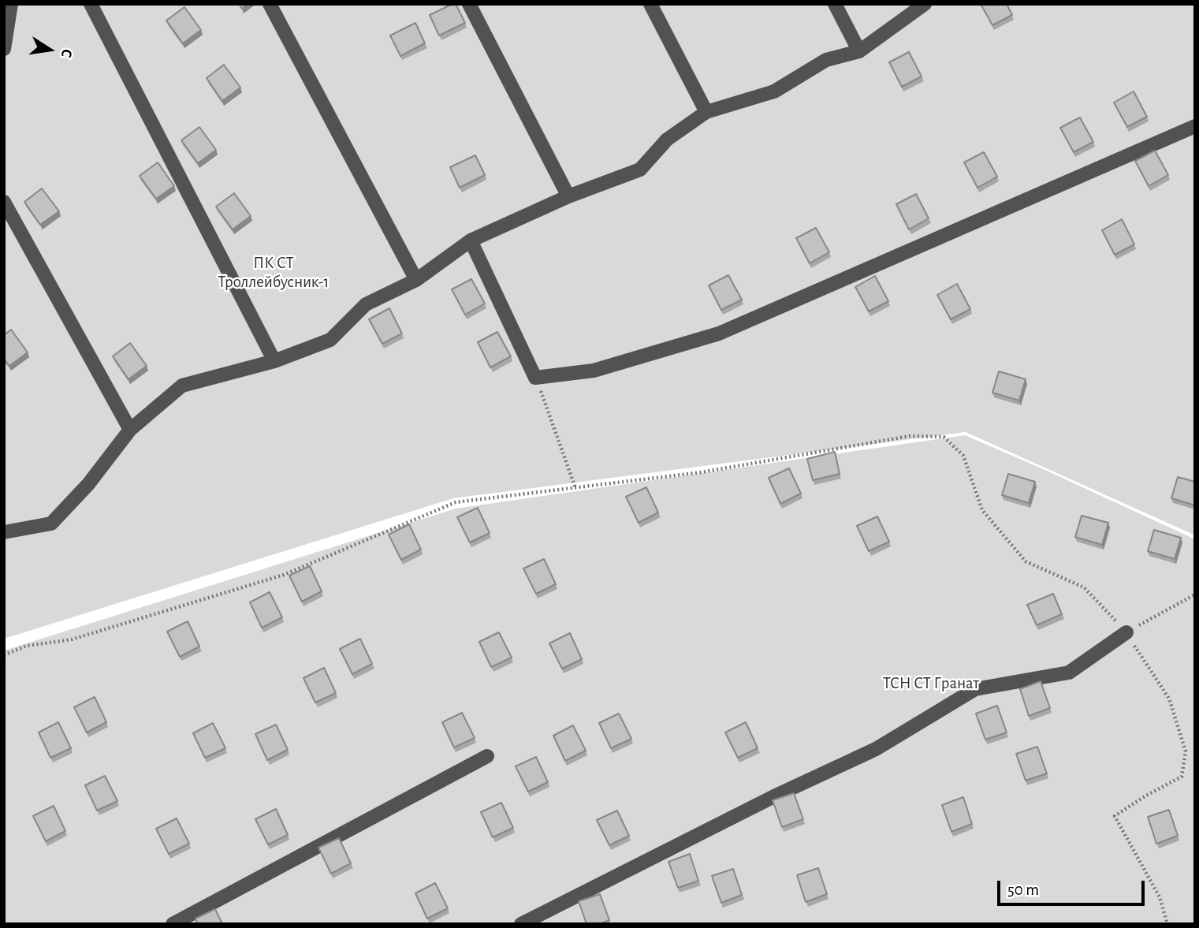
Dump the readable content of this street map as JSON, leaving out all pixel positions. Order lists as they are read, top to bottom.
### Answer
{
  "parks": ["ПК СТ Троллейбусник-1", "ТСН СТ Гранат"],
  "scale_bar": "50 m",
  "north": "right"
}
